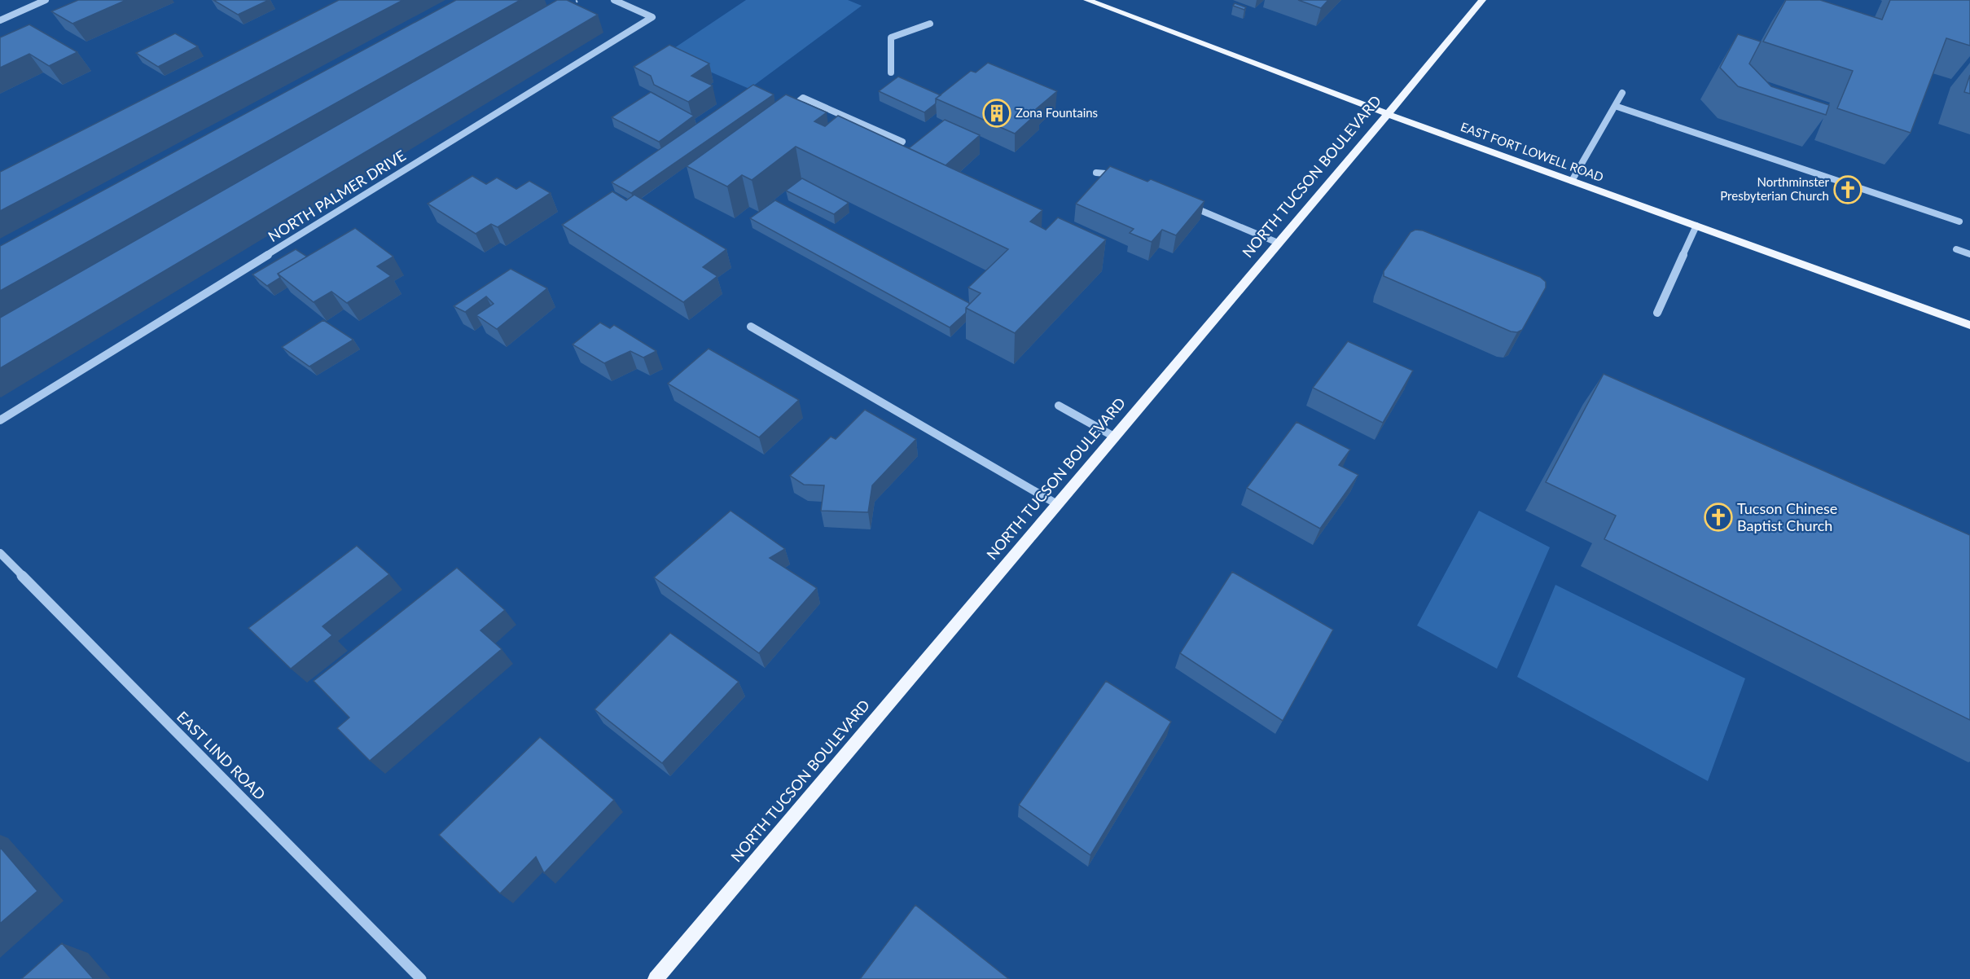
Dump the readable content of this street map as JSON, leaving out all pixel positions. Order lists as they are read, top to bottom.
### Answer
{
  "streets": {
    "main road": ["EAST FORT LOWELL ROAD", "NORTH TUCSON BOULEVARD"],
    "street": ["NORTH PALMER DRIVE", "EAST LIND ROAD"]
  },
  "crossings": [
    ["EAST FORT LOWELL ROAD", "NORTH TUCSON BOULEVARD"]
  ],
  "places": {
    "building": ["Zona Fountains"],
    "church": ["Northminster Presbyterian Church", "Tucson Chinese Baptist Church"]
  }
}
